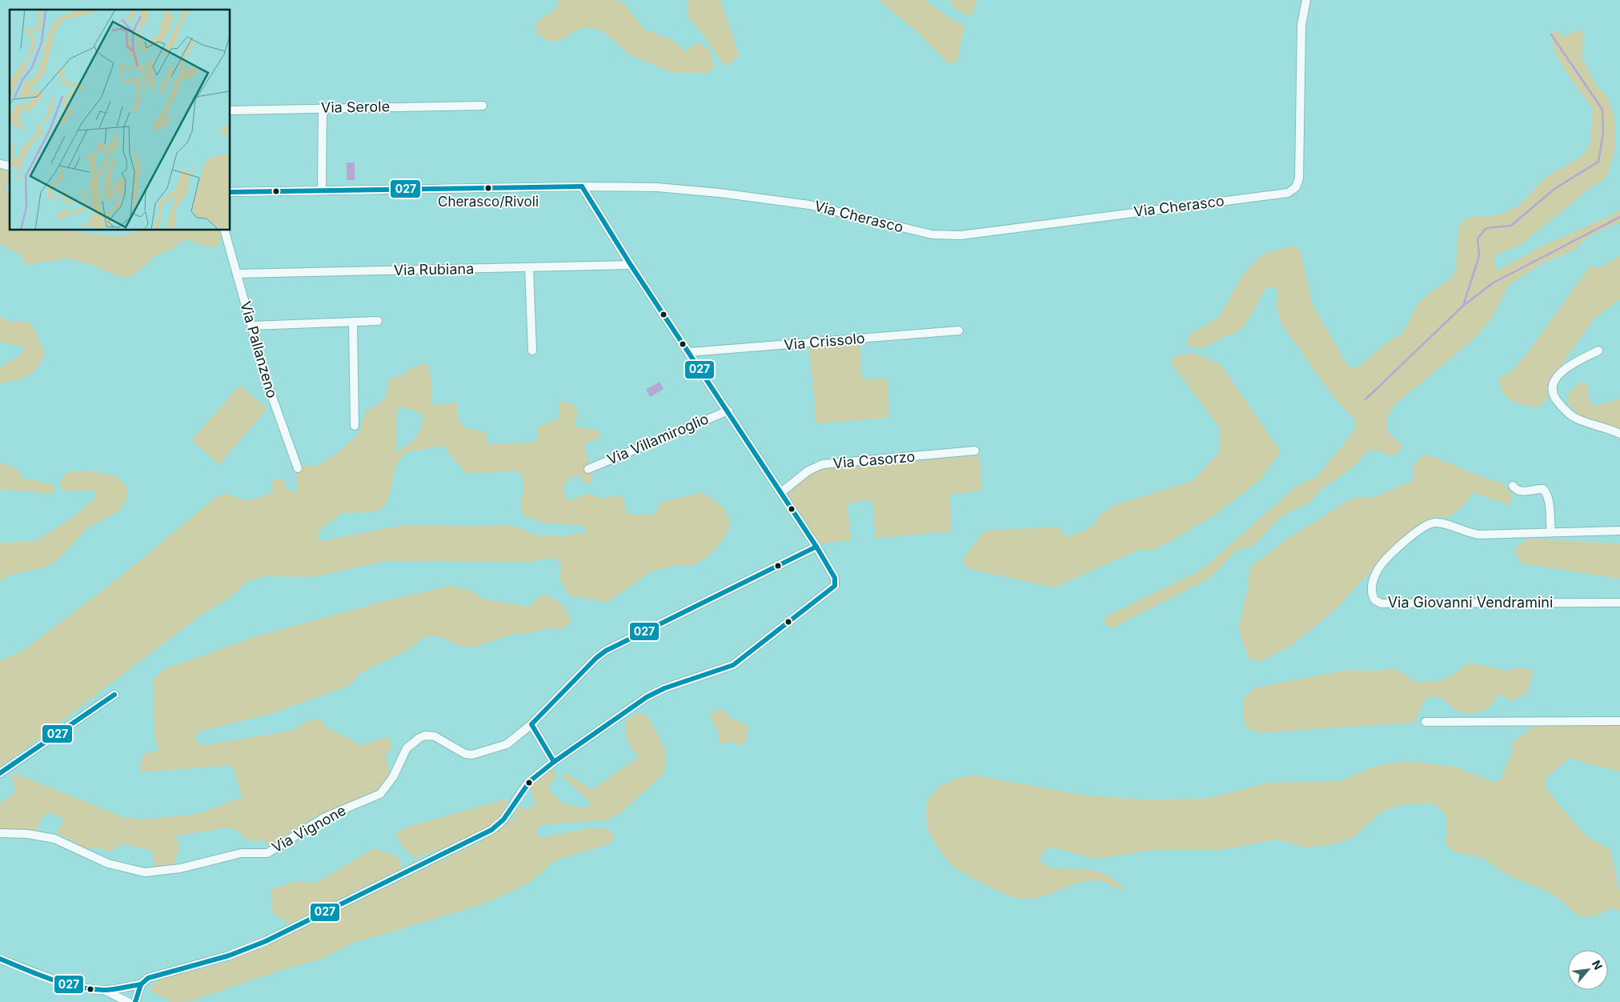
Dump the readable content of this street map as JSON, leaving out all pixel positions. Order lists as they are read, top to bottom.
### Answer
{
  "streets": {
    "street": [
      "Via Serole",
      "Via Cherasco",
      "Via Rubiana",
      "Via Crissolo",
      "Via Pallanzeno",
      "Via Villamiroglio",
      "Via Casorzo",
      "Via Giovanni Vendramini",
      "Via Vignone"
    ]
  },
  "crossings": [
    ["Via Rubiana", "Via Pallanzeno"]
  ],
  "places": ["Cherasco/Rivoli"],
  "lines": ["transit line 027"],
  "north": "top right"
}
